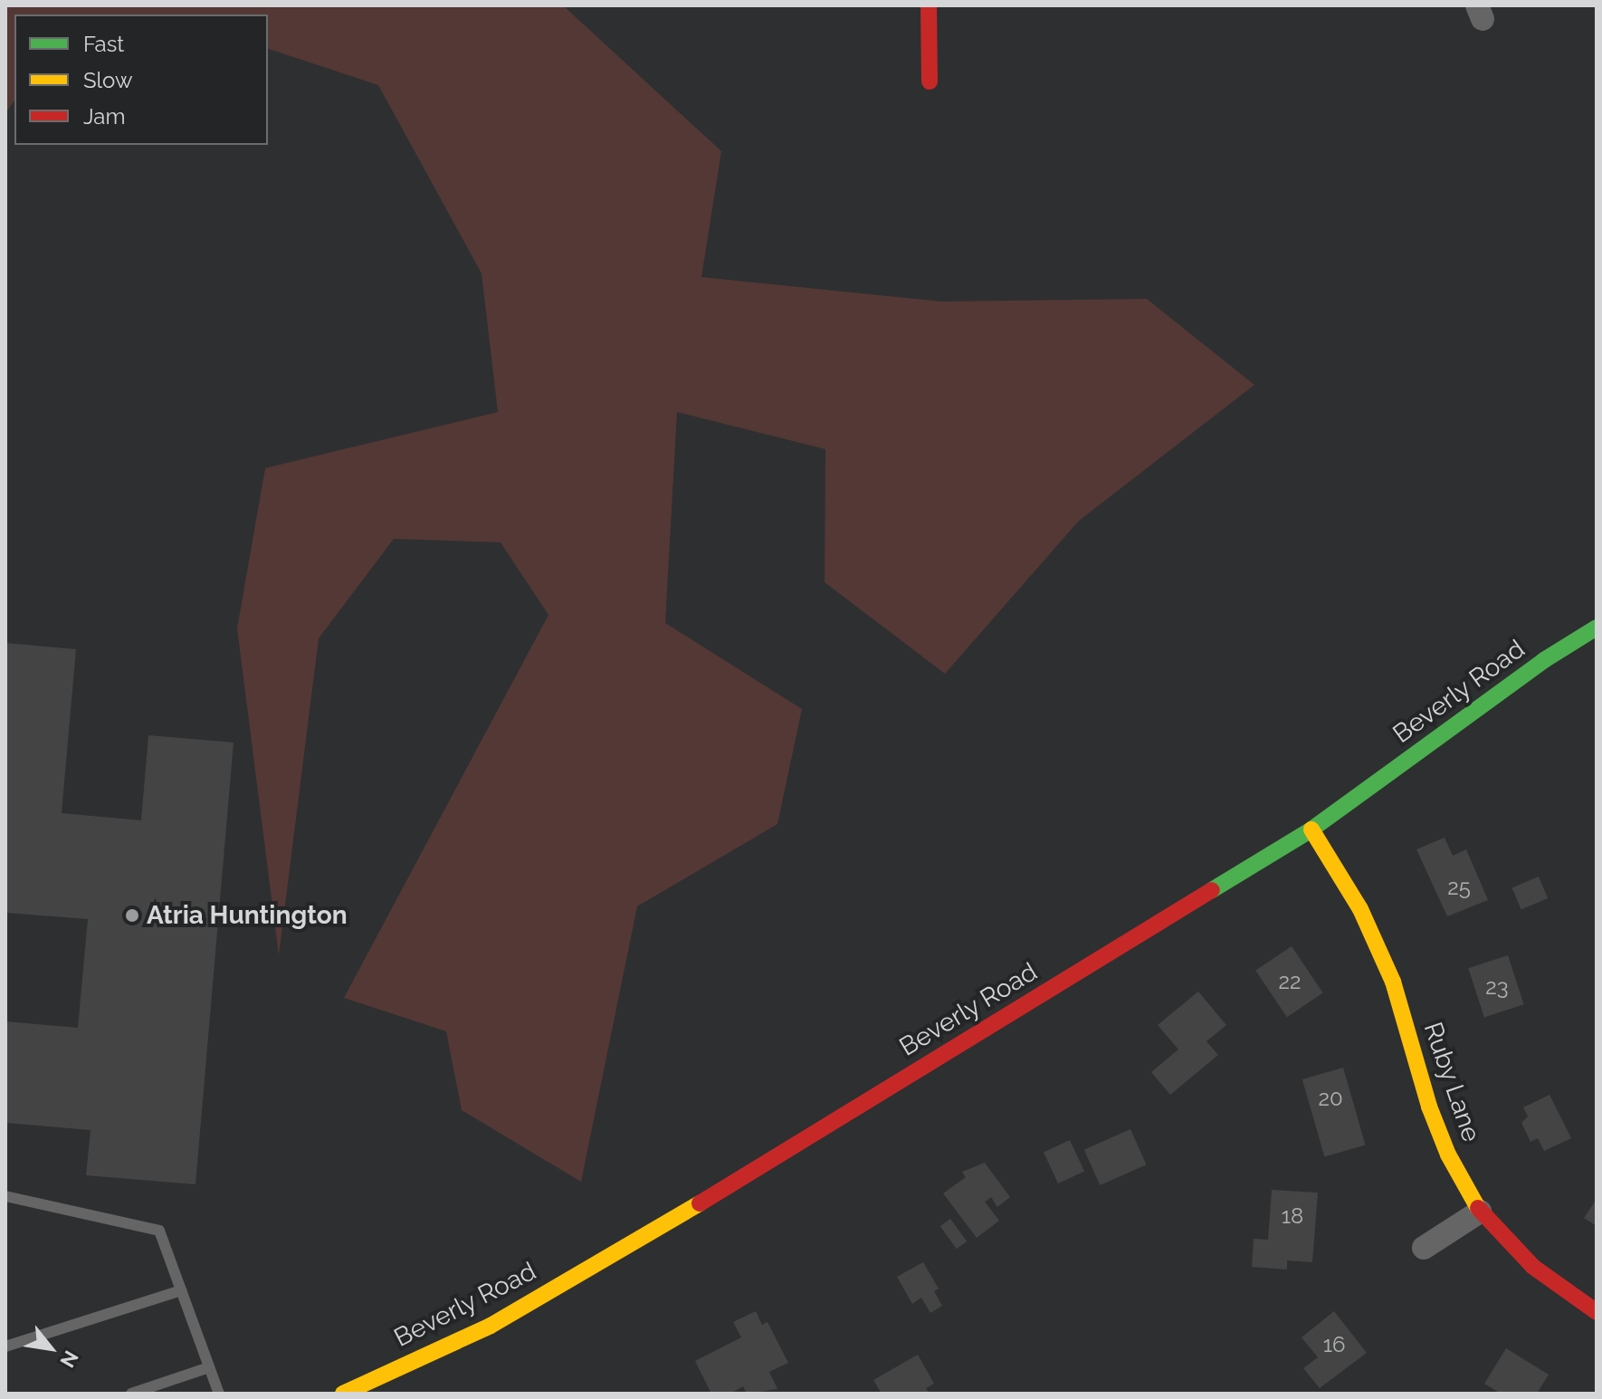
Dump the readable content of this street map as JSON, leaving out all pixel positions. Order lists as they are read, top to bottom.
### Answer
{
  "streets": {
    "street": ["Beverly Road", "Ruby Lane"]
  },
  "crossings": [
    ["Beverly Road", "Ruby Lane"]
  ],
  "places": ["Atria Huntington"],
  "house_numbers": [
    "25",
    "22",
    "23",
    "20",
    "18",
    "16"
  ],
  "legend": ["Fast", "Slow", "Jam"],
  "north": "bottom right"
}
